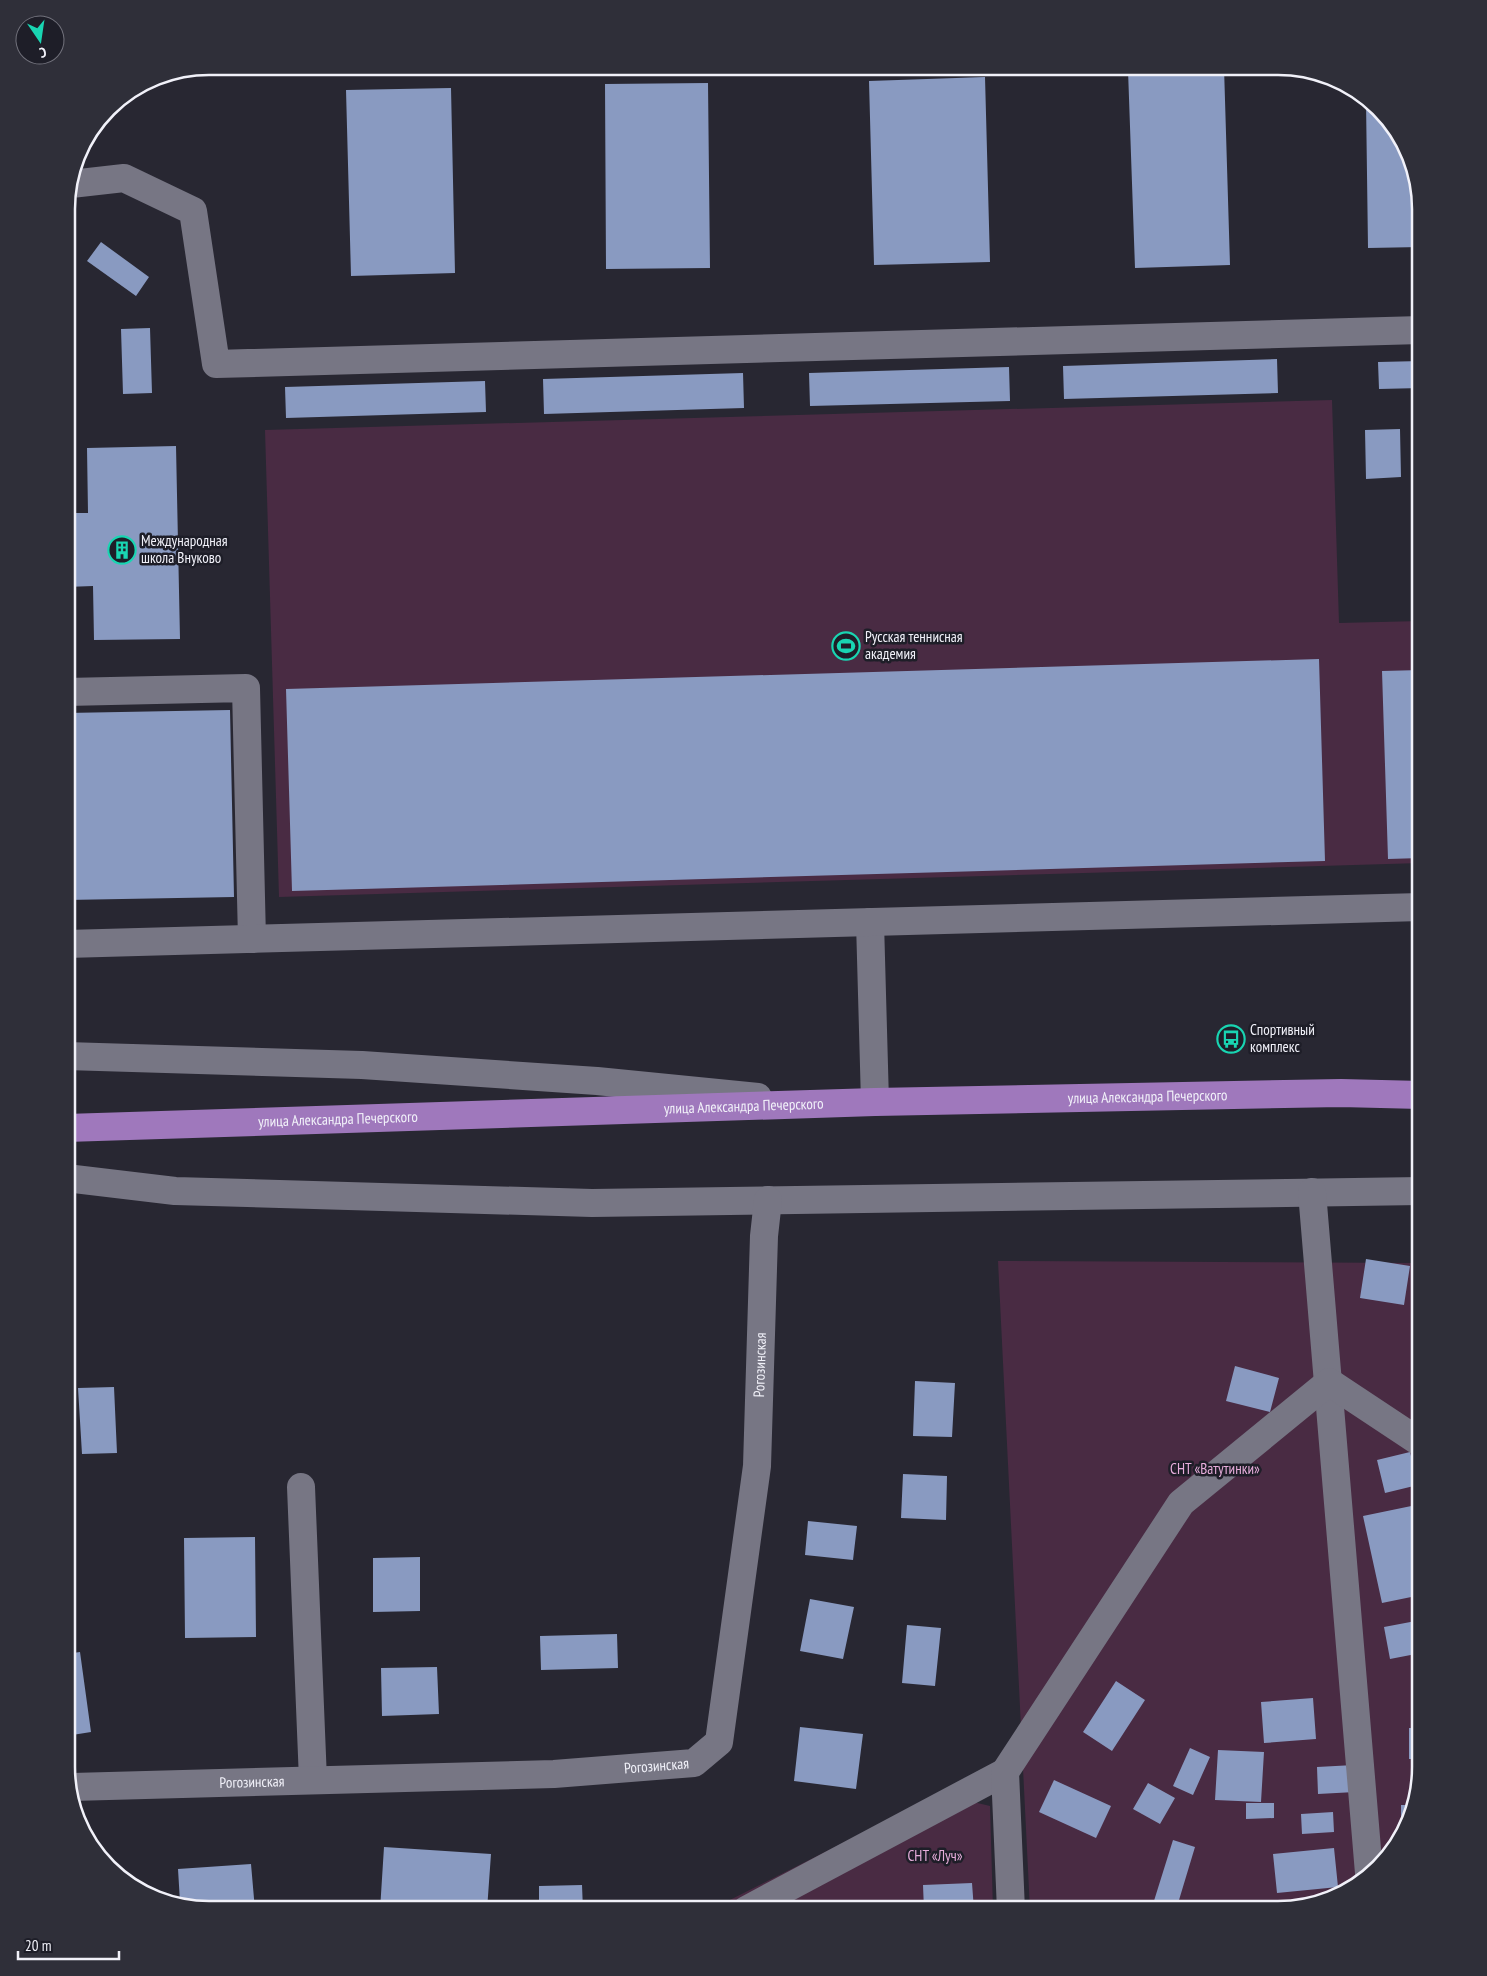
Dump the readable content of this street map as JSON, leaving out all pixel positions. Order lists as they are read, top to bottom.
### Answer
{
  "streets": {
    "main road": ["улица Александра Печерского"],
    "street": ["Рогозинская"]
  },
  "parks": ["СНТ «Ватутинки»", "СНТ «Луч»"],
  "places": {
    "building": ["Международная школа Внуково"],
    "sports": ["Русская теннисная академия"],
    "bus stop": ["Спортивный комплекс"]
  },
  "scale_bar": "20 m",
  "north": "bottom"
}
